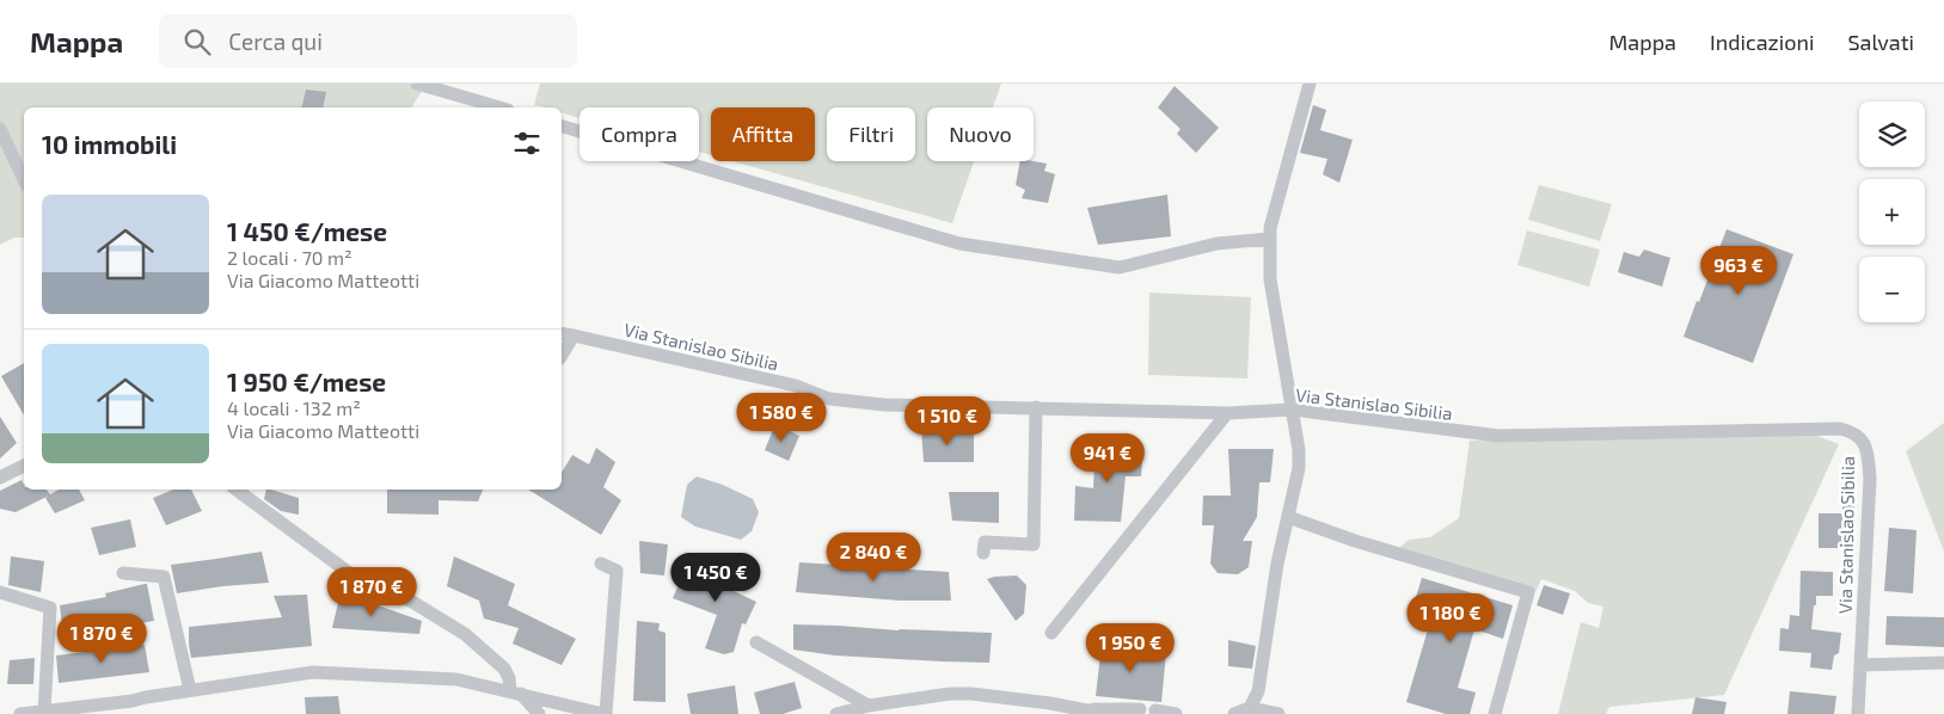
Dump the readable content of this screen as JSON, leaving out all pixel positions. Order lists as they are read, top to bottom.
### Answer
{
  "streets": {
    "street": ["Via Stanislao Sibilia"]
  },
  "page": {
    "header": "Mappa",
    "search": "Cerca qui",
    "nav": ["Mappa", "Indicazioni", "Salvati"],
    "map_buttons": ["+", "−"],
    "chip": [
      "Compra",
      "Affitta",
      "Filtri",
      "Nuovo"
    ],
    "heading": "10 immobili",
    "list": [
      {
        "name": "1 450 €/mese",
        "note": "2 locali · 70 m² · Via Giacomo Matteotti"
      },
      {
        "name": "1 950 €/mese",
        "note": "4 locali · 132 m² · Via Giacomo Matteotti"
      }
    ],
    "price": [
      "963 €",
      "1 580 €",
      "1 510 €",
      "941 €",
      "2 840 €",
      "1 450 €",
      "1 870 €",
      "1 180 €",
      "1 870 €",
      "1 950 €"
    ]
  }
}
